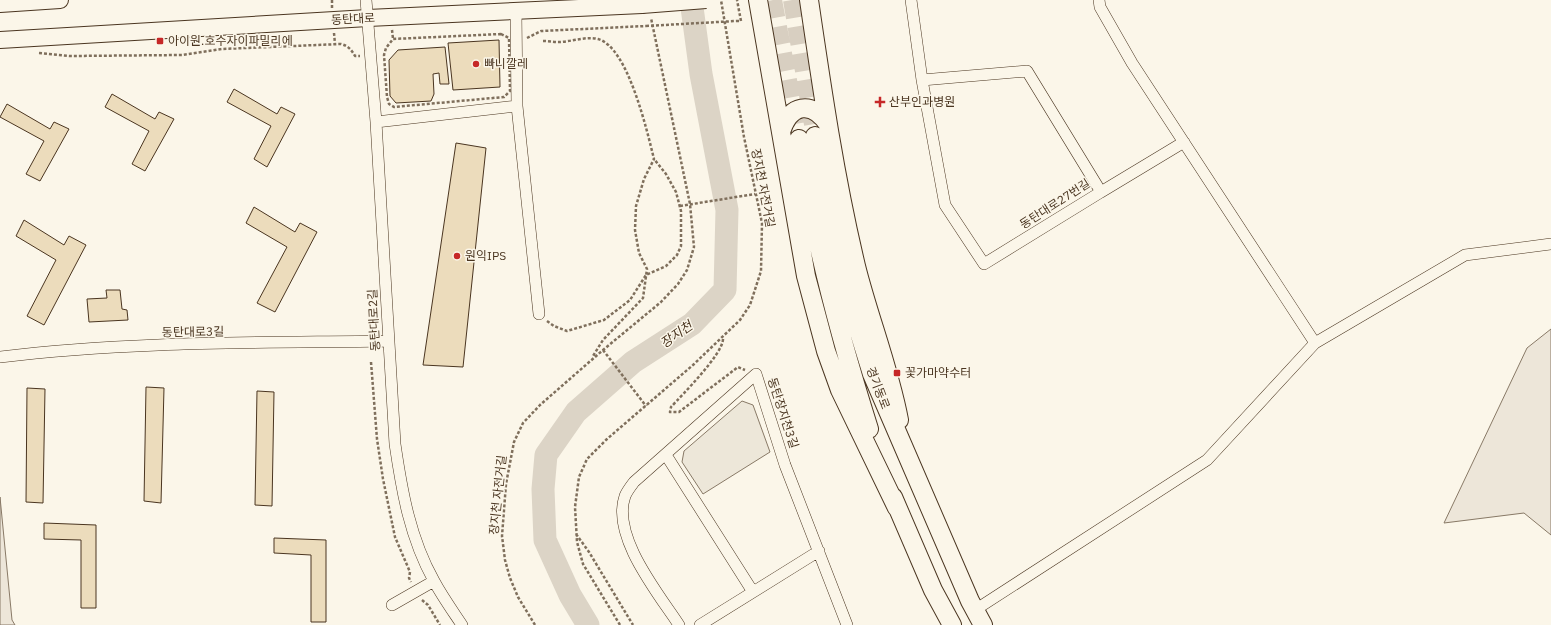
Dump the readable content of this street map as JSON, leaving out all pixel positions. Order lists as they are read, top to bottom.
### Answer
{
  "streets": {
    "main road": ["동탄대로", "경기동로"],
    "street": [
      "동탄대로27번길",
      "동탄대로2길",
      "동탄대로3길",
      "동탄장지천3길"
    ],
    "path": ["장지천 자전거길"]
  },
  "crossings": [
    ["동탄대로", "장지천 자전거길"],
    ["동탄대로", "동탄대로2길"],
    ["동탄대로2길", "동탄대로3길"]
  ],
  "water": ["장지천"],
  "places": {
    "transit": ["아이원.호수자이파밀리에", "꽃가마약수터"],
    "other": ["빠니깔레", "원익IPS"],
    "health": ["산부인과병원"]
  }
}
